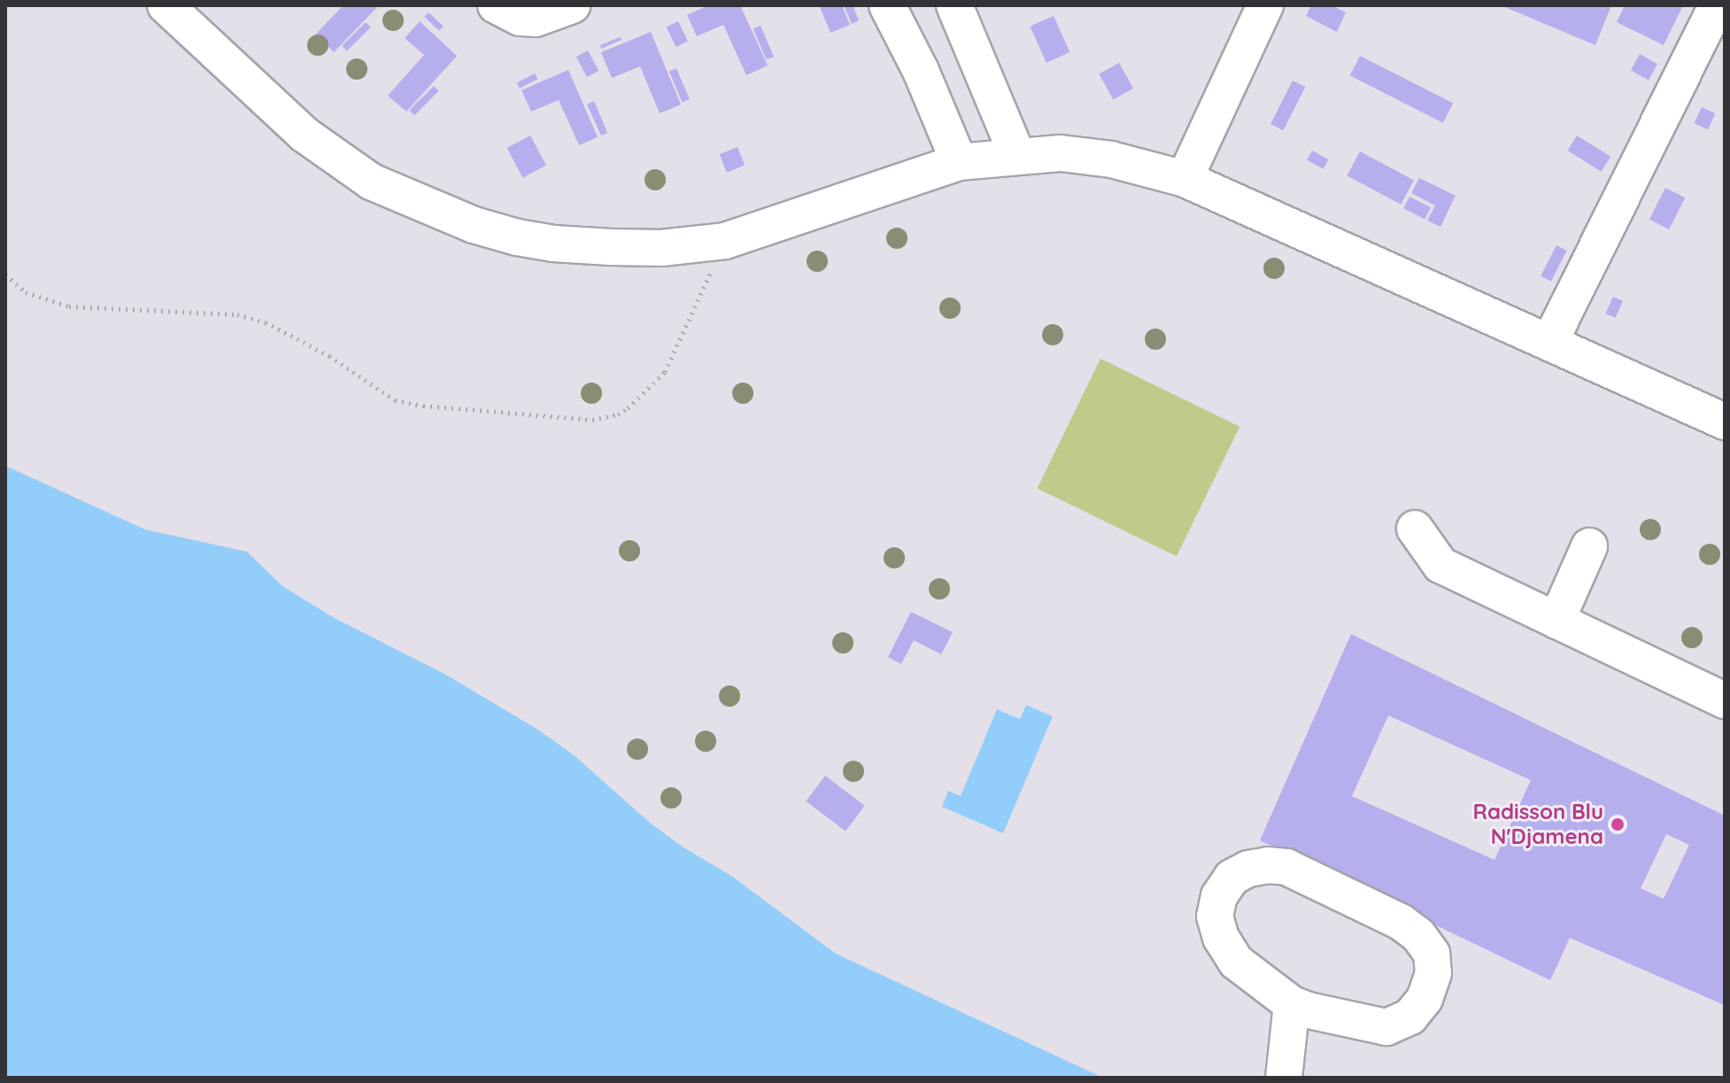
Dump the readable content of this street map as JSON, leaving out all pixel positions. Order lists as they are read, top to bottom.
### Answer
{
  "places": ["Radisson Blu N'Djamena"]
}
